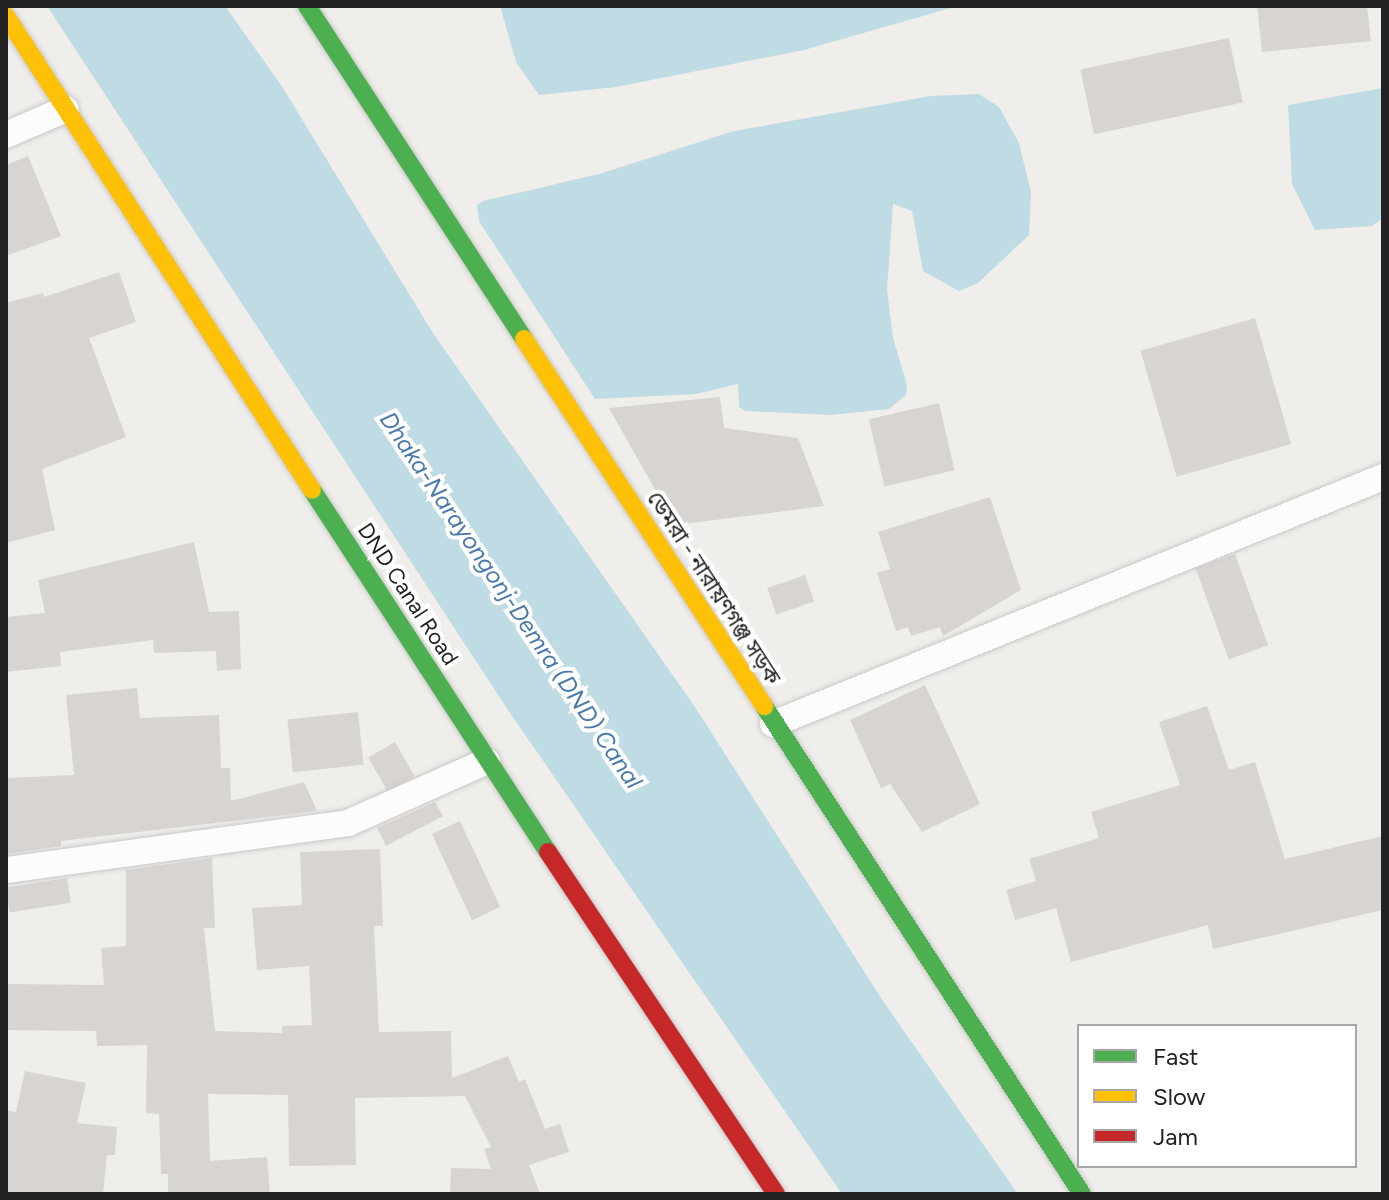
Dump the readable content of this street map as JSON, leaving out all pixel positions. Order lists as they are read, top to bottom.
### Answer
{
  "streets": {
    "main road": ["ডেমরা - নারায়ণগঞ্জ সড়ক", "DND Canal Road"]
  },
  "water": ["Dhaka-Narayongonj-Demra (DND) Canal"],
  "legend": ["Fast", "Slow", "Jam"]
}
